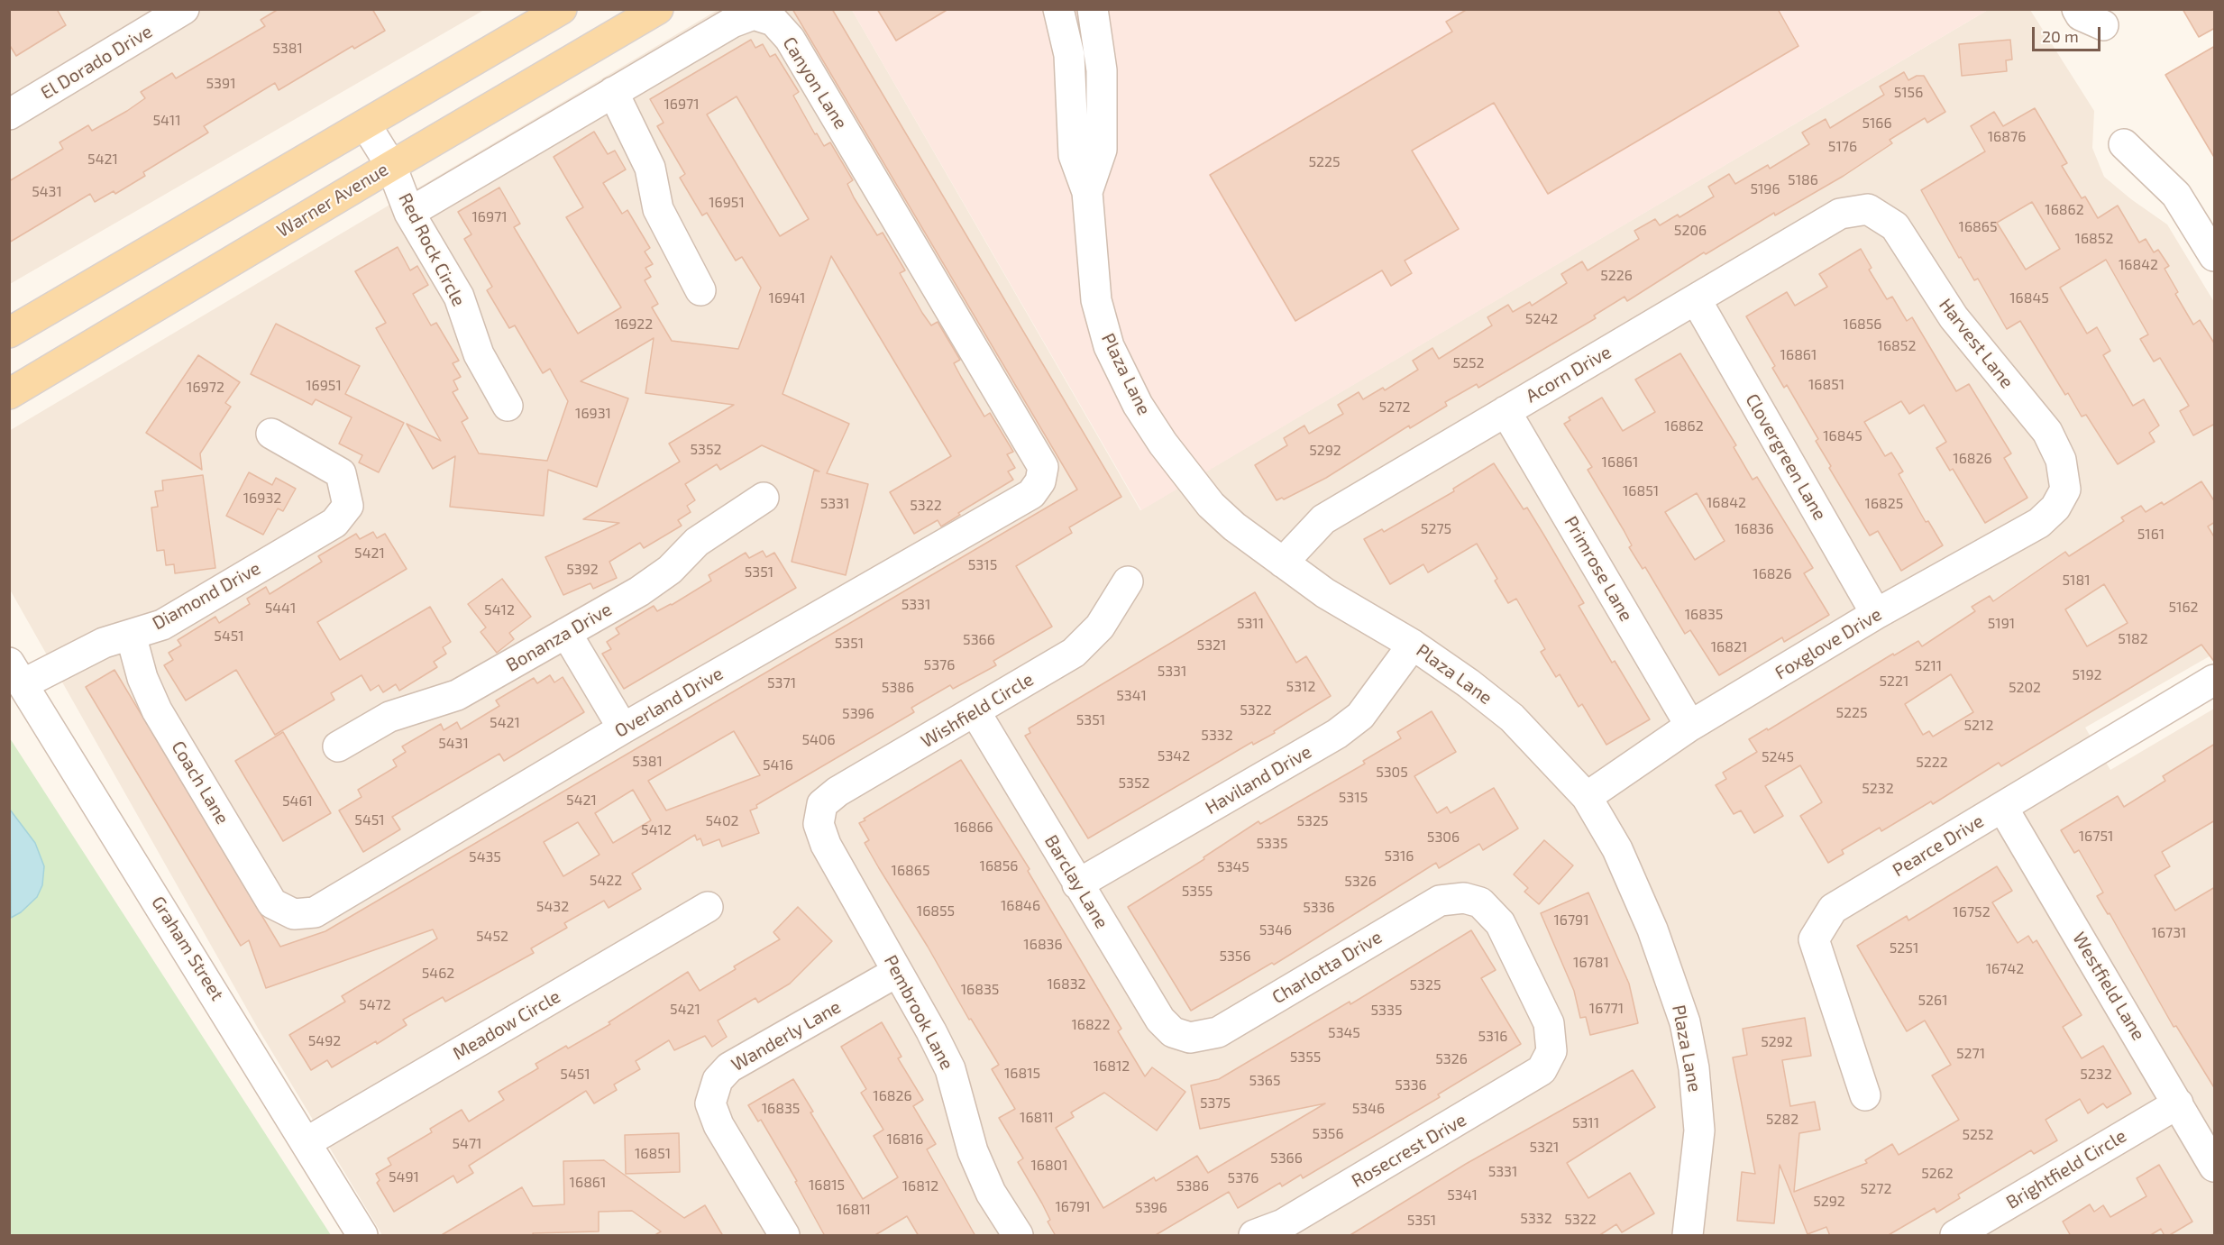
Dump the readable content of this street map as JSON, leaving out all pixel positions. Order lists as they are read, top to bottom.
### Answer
{
  "streets": {
    "main road": ["Warner Avenue"],
    "street": [
      "El Dorado Drive",
      "Canyon Lane",
      "Red Rock Circle",
      "Harvest Lane",
      "Plaza Lane",
      "Acorn Drive",
      "Clovergreen Lane",
      "Primrose Lane",
      "Diamond Drive",
      "Bonanza Drive",
      "Foxglove Drive",
      "Overland Drive",
      "Wishfield Circle",
      "Haviland Drive",
      "Coach Lane",
      "Pearce Drive",
      "Barclay Lane",
      "Graham Street",
      "Charlotta Drive",
      "Westfield Lane",
      "Pembrook Lane",
      "Meadow Circle",
      "Wanderly Lane",
      "Rosecrest Drive",
      "Brightfield Circle"
    ]
  },
  "crossings": [
    ["Canyon Lane", "Red Rock Circle"],
    ["Canyon Lane", "Overland Drive"],
    ["Warner Avenue", "Red Rock Circle"],
    ["Harvest Lane", "Acorn Drive"],
    ["Harvest Lane", "Foxglove Drive"],
    ["Plaza Lane", "Acorn Drive"],
    ["Plaza Lane", "Foxglove Drive"],
    ["Plaza Lane", "Haviland Drive"],
    ["Acorn Drive", "Clovergreen Lane"],
    ["Acorn Drive", "Primrose Lane"],
    ["Clovergreen Lane", "Foxglove Drive"],
    ["Primrose Lane", "Foxglove Drive"],
    ["Diamond Drive", "Coach Lane"],
    ["Diamond Drive", "Graham Street"],
    ["Overland Drive", "Coach Lane"],
    ["Wishfield Circle", "Barclay Lane"],
    ["Wishfield Circle", "Pembrook Lane"],
    ["Haviland Drive", "Barclay Lane"],
    ["Pearce Drive", "Westfield Lane"],
    ["Barclay Lane", "Charlotta Drive"],
    ["Graham Street", "Meadow Circle"],
    ["Charlotta Drive", "Rosecrest Drive"],
    ["Westfield Lane", "Brightfield Circle"],
    ["Pembrook Lane", "Wanderly Lane"]
  ],
  "house_numbers": [
    "5381",
    "5391",
    "5156",
    "16971",
    "5411",
    "5166",
    "16876",
    "5176",
    "5421",
    "5225",
    "5186",
    "5196",
    "5431",
    "16951",
    "16862",
    "16971",
    "16865",
    "5206",
    "16852",
    "16842",
    "5226",
    "16941",
    "16845",
    "5242",
    "16922",
    "16856",
    "16852",
    "16861",
    "5252",
    "16851",
    "16951",
    "16972",
    "5272",
    "16931",
    "16862",
    "16845",
    "5352",
    "5292",
    "16826",
    "16861",
    "16851",
    "16932",
    "16842",
    "5331",
    "16825",
    "5322",
    "5275",
    "16836",
    "5161",
    "5421",
    "5315",
    "5392",
    "5351",
    "16826",
    "5181",
    "5331",
    "5162",
    "5441",
    "5412",
    "16835",
    "5311",
    "5191",
    "5451",
    "5182",
    "5366",
    "5351",
    "5321",
    "16821",
    "5376",
    "5211",
    "5331",
    "5192",
    "5221",
    "5371",
    "5312",
    "5386",
    "5202",
    "5341",
    "5322",
    "5225",
    "5396",
    "5351",
    "5421",
    "5212",
    "5332",
    "5406",
    "5431",
    "5342",
    "5245",
    "5381",
    "5222",
    "5416",
    "5305",
    "5352",
    "5232",
    "5315",
    "5421",
    "5461",
    "5451",
    "5402",
    "5325",
    "16866",
    "5412",
    "16751",
    "5306",
    "5335",
    "5316",
    "5435",
    "16856",
    "5345",
    "16865",
    "5422",
    "5326",
    "5355",
    "16846",
    "5432",
    "5336",
    "16855",
    "16752",
    "16791",
    "5346",
    "16731",
    "5452",
    "16836",
    "5251",
    "5356",
    "16781",
    "16742",
    "5462",
    "16832",
    "5325",
    "16835",
    "5261",
    "5472",
    "16771",
    "5421",
    "5335",
    "16822",
    "5345",
    "5316",
    "5492",
    "5292",
    "5271",
    "5355",
    "5326",
    "16812",
    "16815",
    "5451",
    "5232",
    "5365",
    "5336",
    "16826",
    "5375",
    "16835",
    "5346",
    "16811",
    "5282",
    "5311",
    "5356",
    "5252",
    "16816",
    "5471",
    "5321",
    "16851",
    "5366",
    "16801",
    "5331",
    "5262",
    "5491",
    "5376",
    "16861",
    "16815",
    "16812",
    "5386",
    "5272",
    "5341",
    "5292",
    "16791",
    "5396",
    "16811",
    "5332",
    "5322",
    "5351"
  ],
  "scale_bar": "20 m"
}
